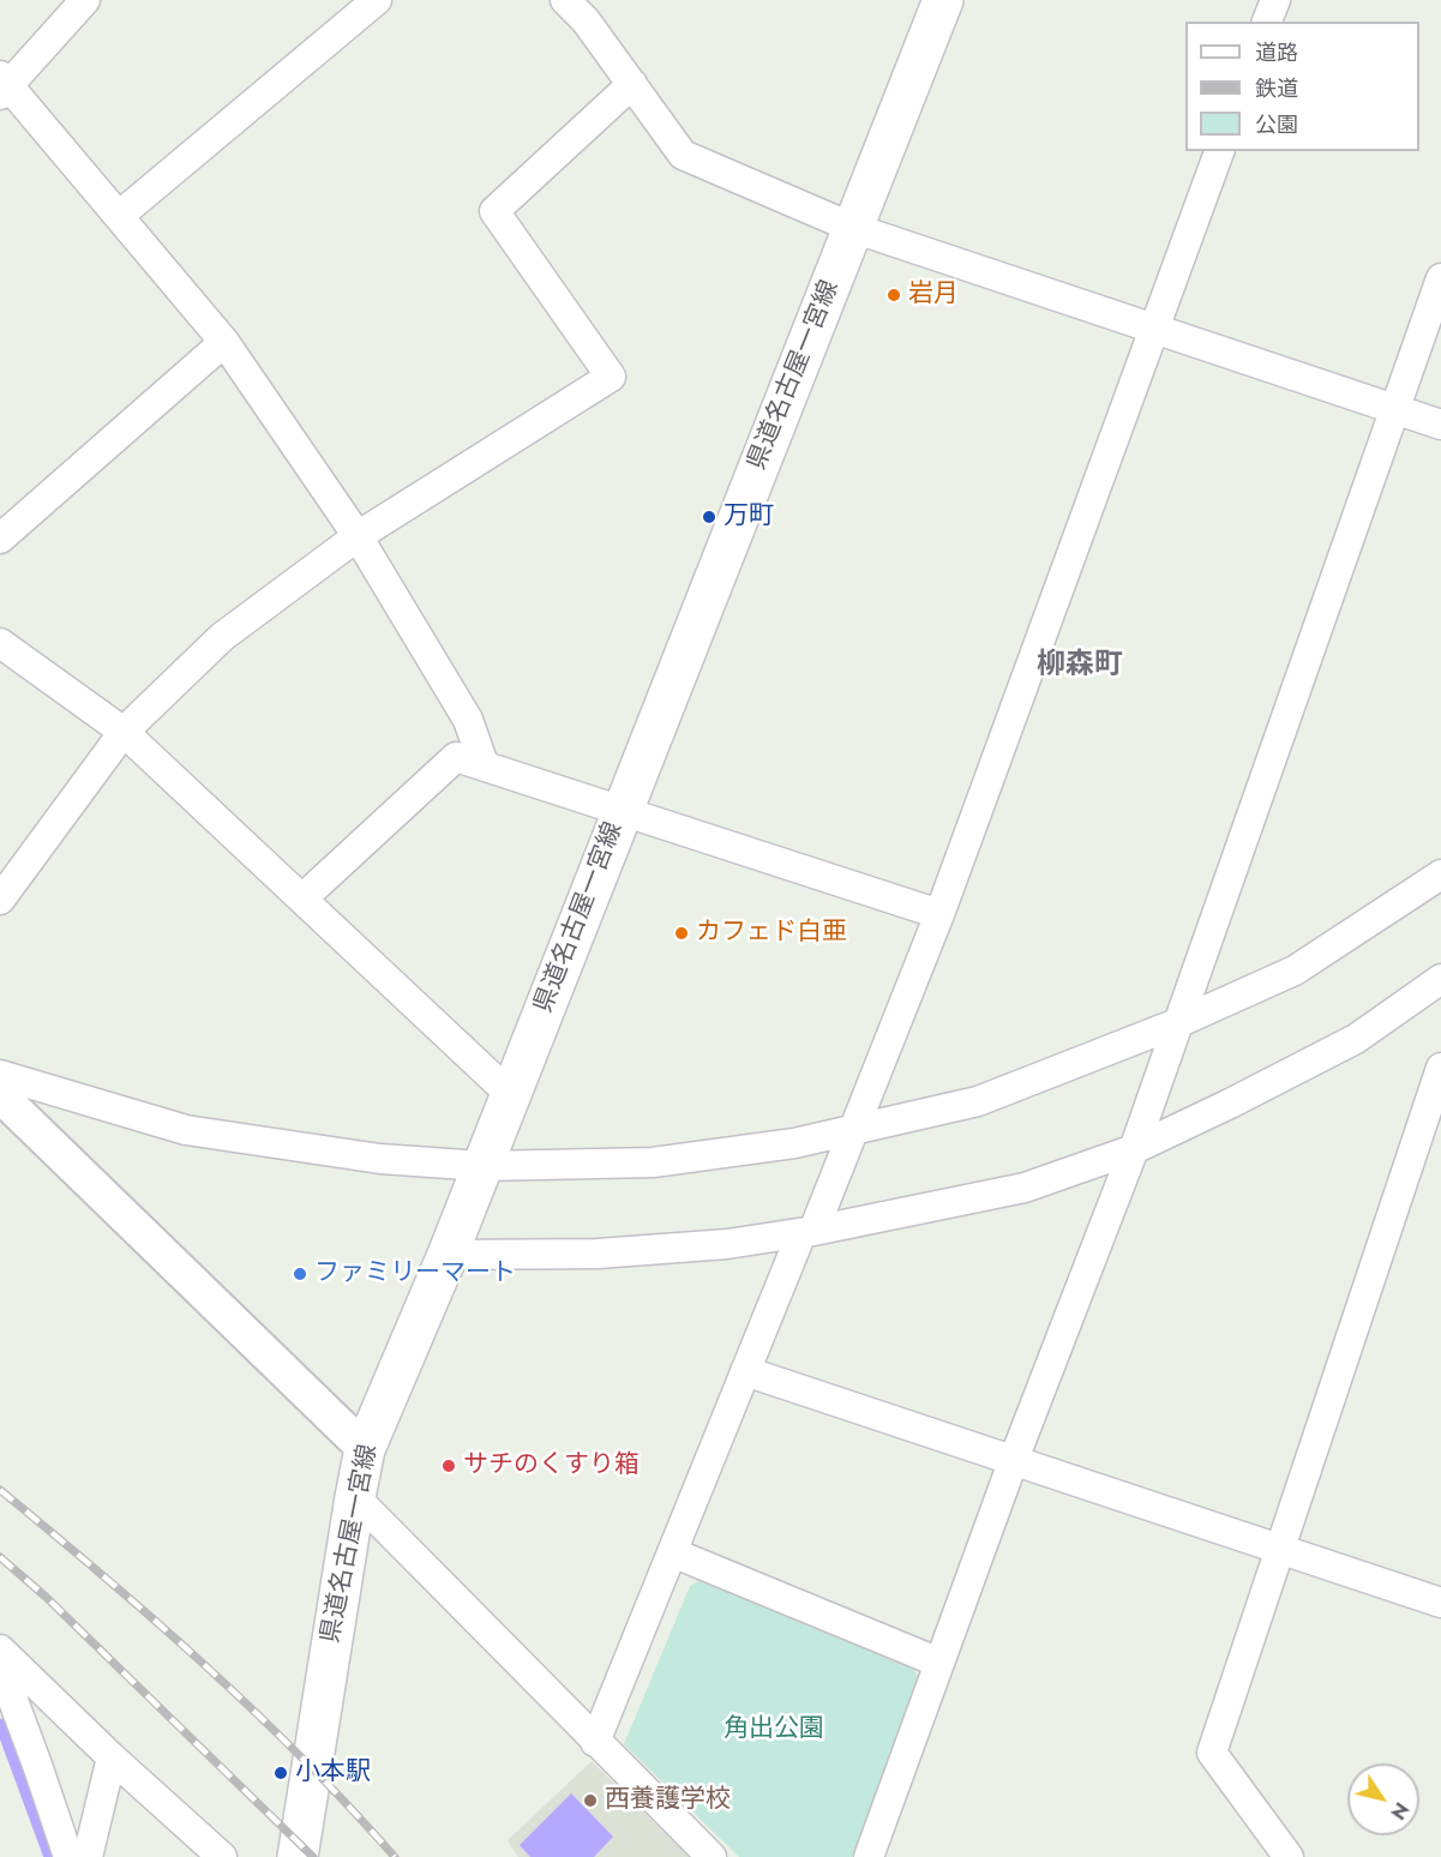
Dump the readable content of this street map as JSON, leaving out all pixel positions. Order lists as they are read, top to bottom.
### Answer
{
  "streets": {
    "main road": ["県道名古屋一宮線"]
  },
  "districts": ["柳森町"],
  "parks": ["角出公園"],
  "places": [
    "岩月",
    "万町",
    "カフェド白亜",
    "ファミリーマート",
    "サチのくすり箱",
    "小本駅",
    "西養護学校"
  ],
  "legend": ["道路", "鉄道", "公園"],
  "north": "bottom right"
}
